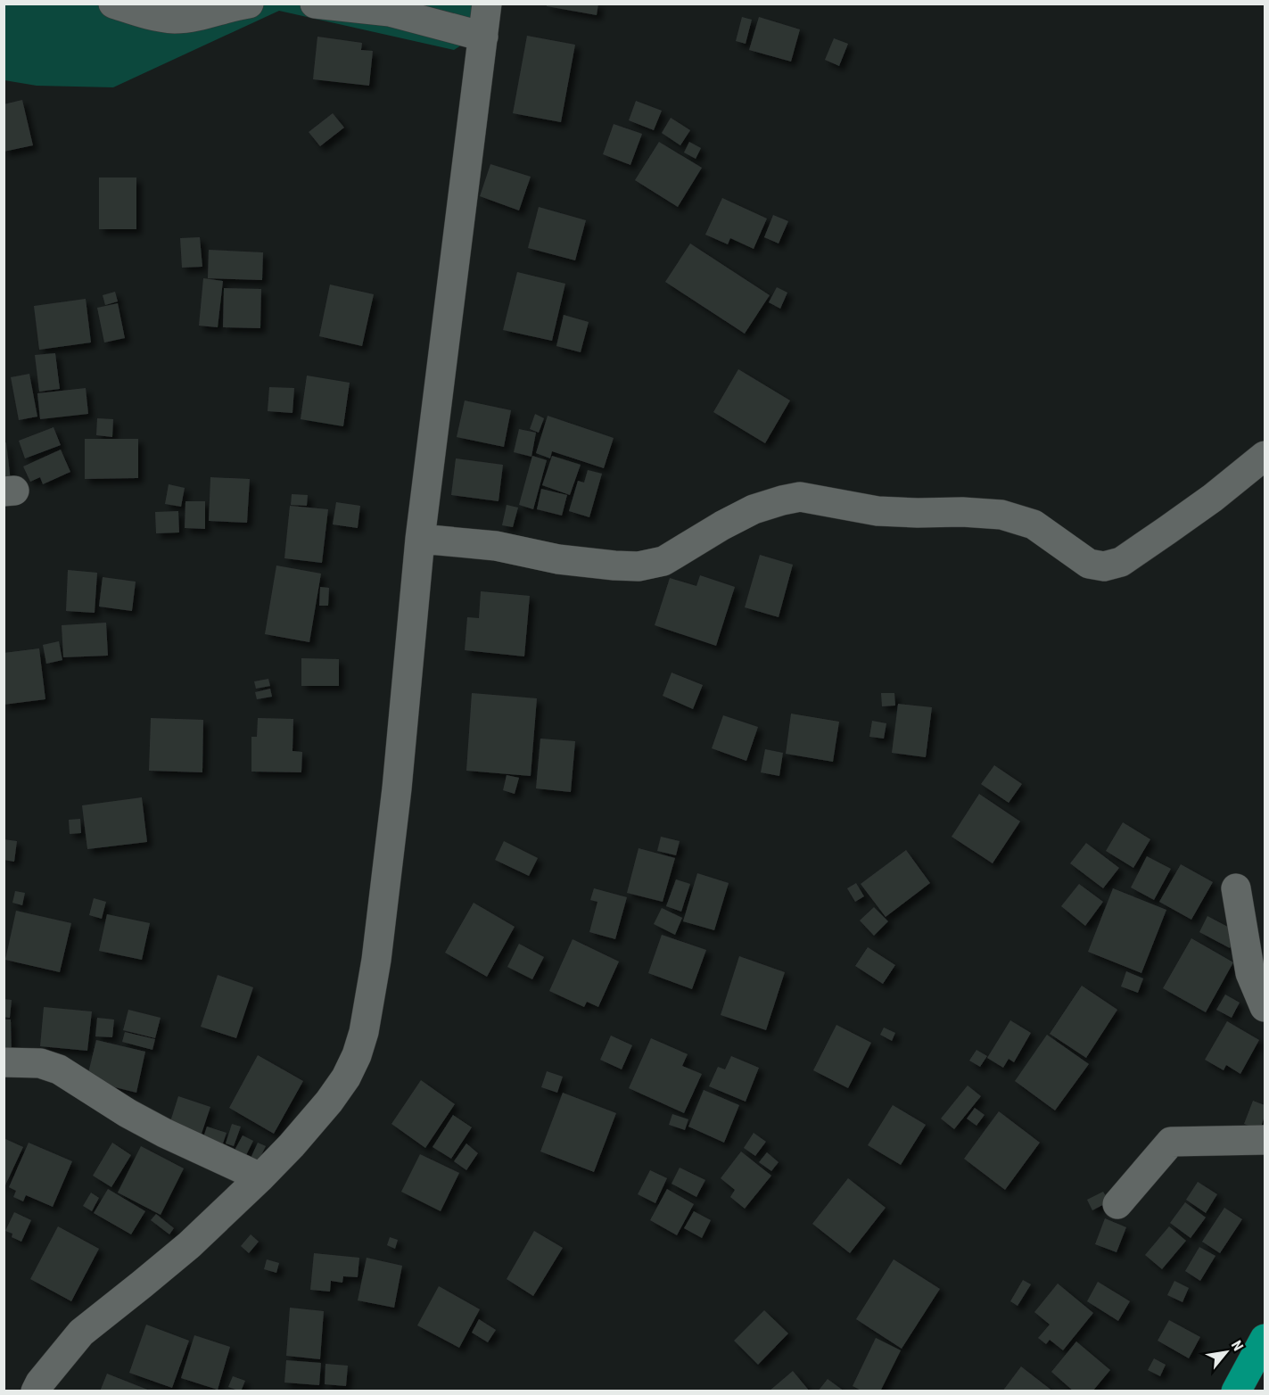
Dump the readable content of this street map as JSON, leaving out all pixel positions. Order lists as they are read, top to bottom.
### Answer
{
  "north": "top right"
}
